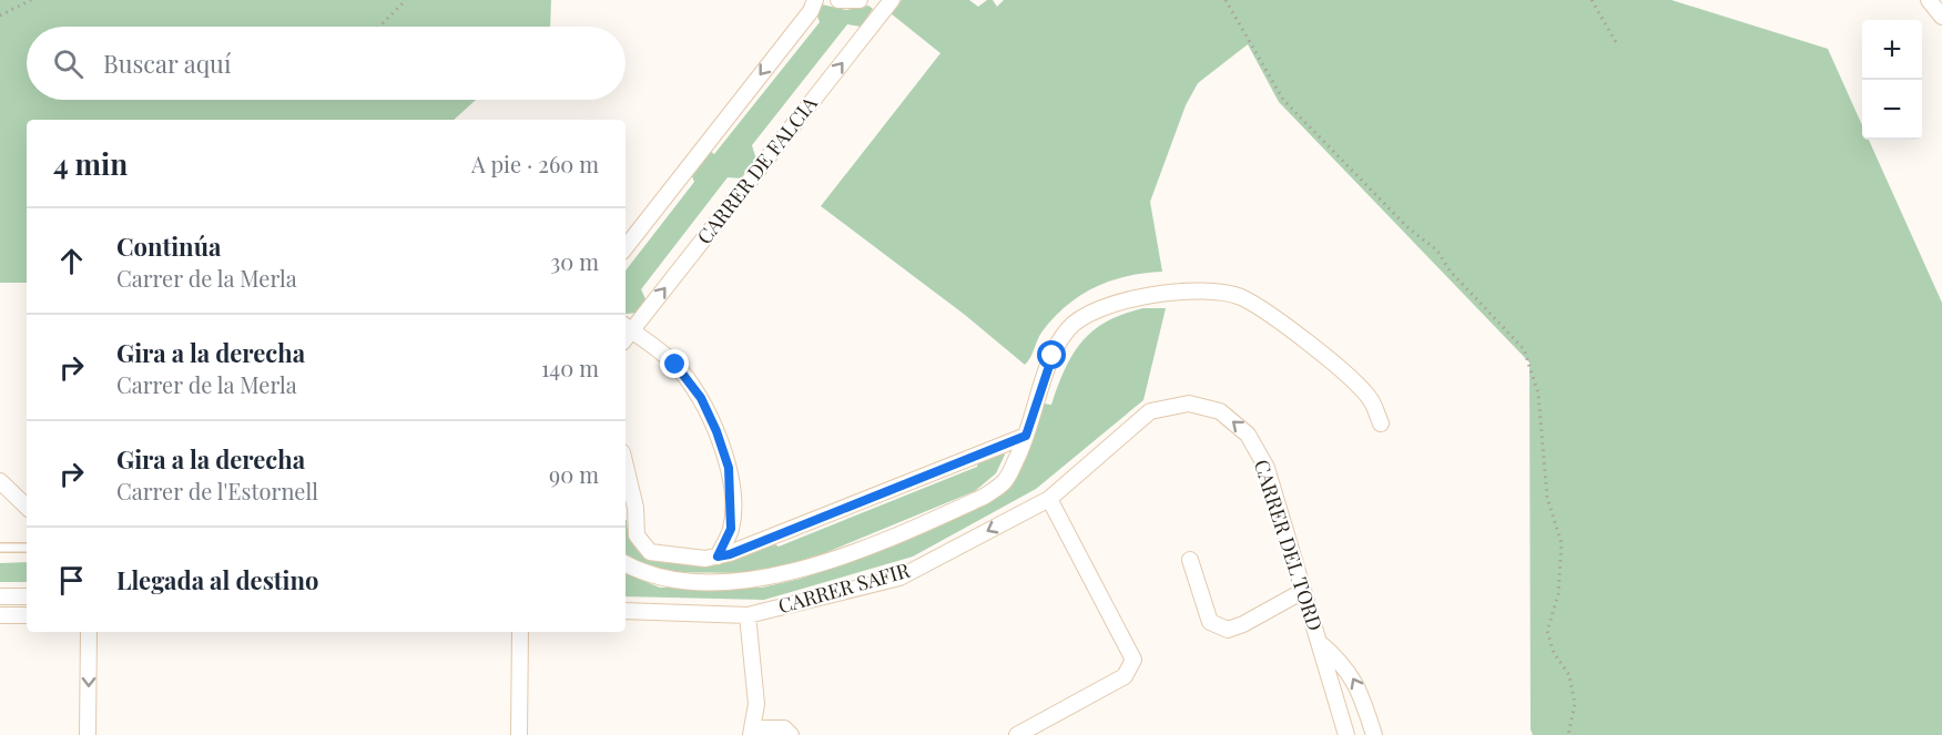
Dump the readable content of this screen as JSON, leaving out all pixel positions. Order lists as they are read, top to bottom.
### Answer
{
  "streets": {
    "street": ["CARRER DE FALCIA", "CARRER DEL TORD", "CARRER SAFIR"]
  },
  "crossings": [
    ["CARRER DEL TORD", "CARRER SAFIR"]
  ],
  "page": {
    "map_buttons": ["+", "−"],
    "search": "Buscar aquí",
    "heading": ["4 min", "A pie · 260 m"],
    "list": [
      ["Continúa", "Carrer de la Merla", "30 m"],
      ["Gira a la derecha", "Carrer de la Merla", "140 m"],
      ["Gira a la derecha", "Carrer de l'Estornell", "90 m"],
      "Llegada al destino"
    ]
  }
}
